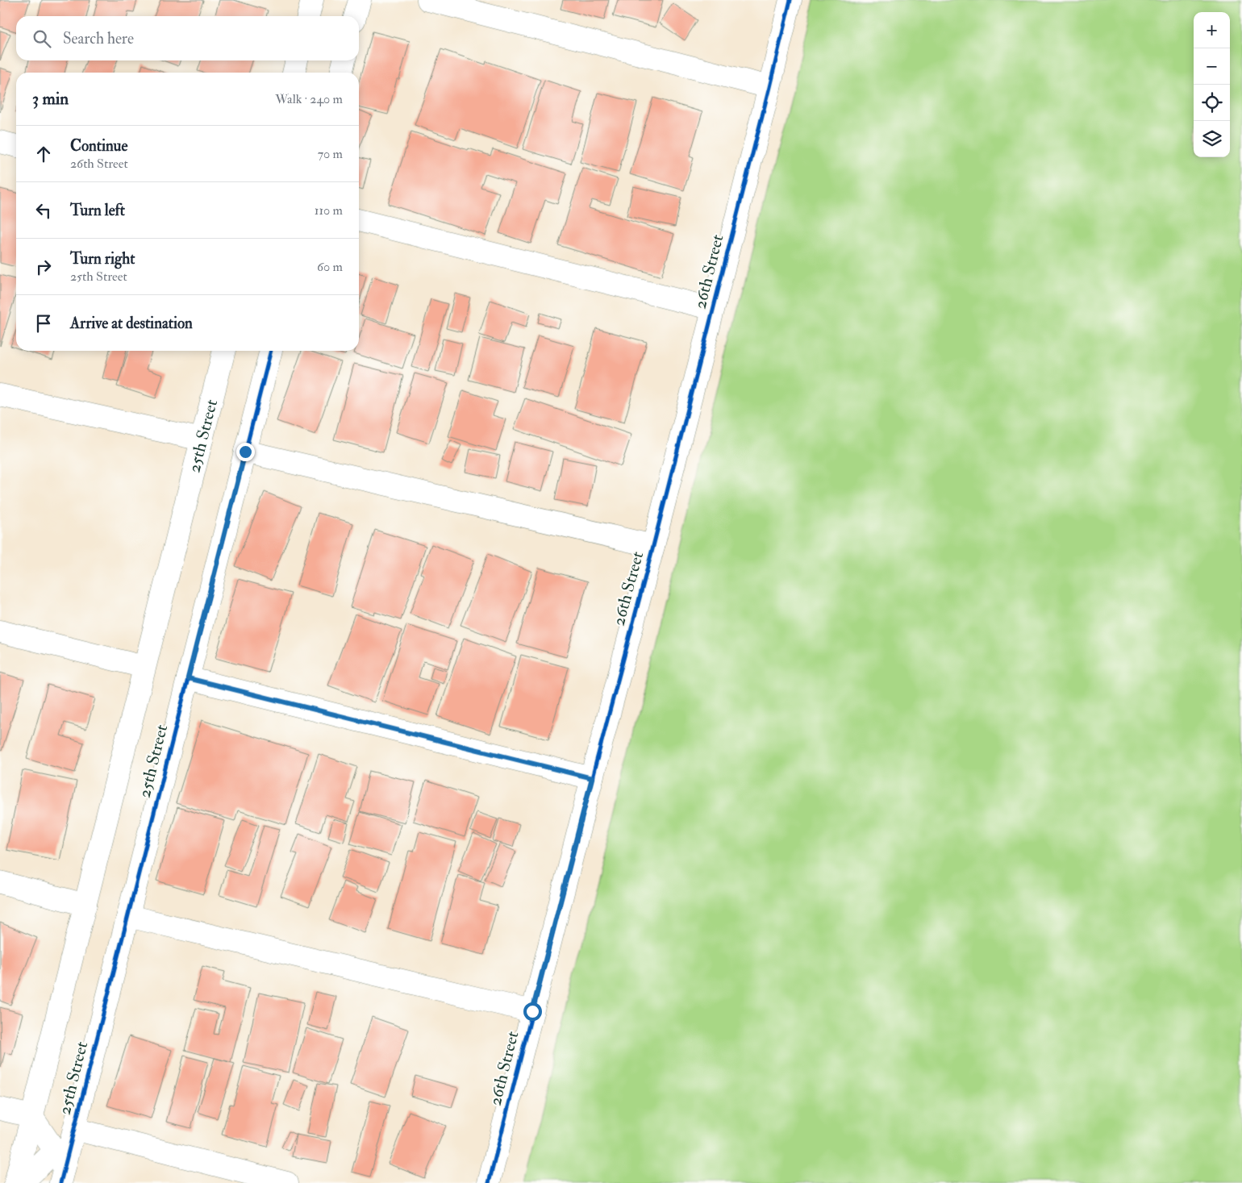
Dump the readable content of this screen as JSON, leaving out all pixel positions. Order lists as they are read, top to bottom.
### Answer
{
  "streets": {
    "street": ["26th Street", "25th Street"]
  },
  "page": {
    "map_buttons": ["+", "−"],
    "search": "Search here",
    "heading": ["3 min", "Walk · 240 m"],
    "list": [
      ["Continue", "26th Street", "70 m"],
      ["Turn left", "110 m"],
      ["Turn right", "25th Street", "60 m"],
      "Arrive at destination"
    ]
  }
}
